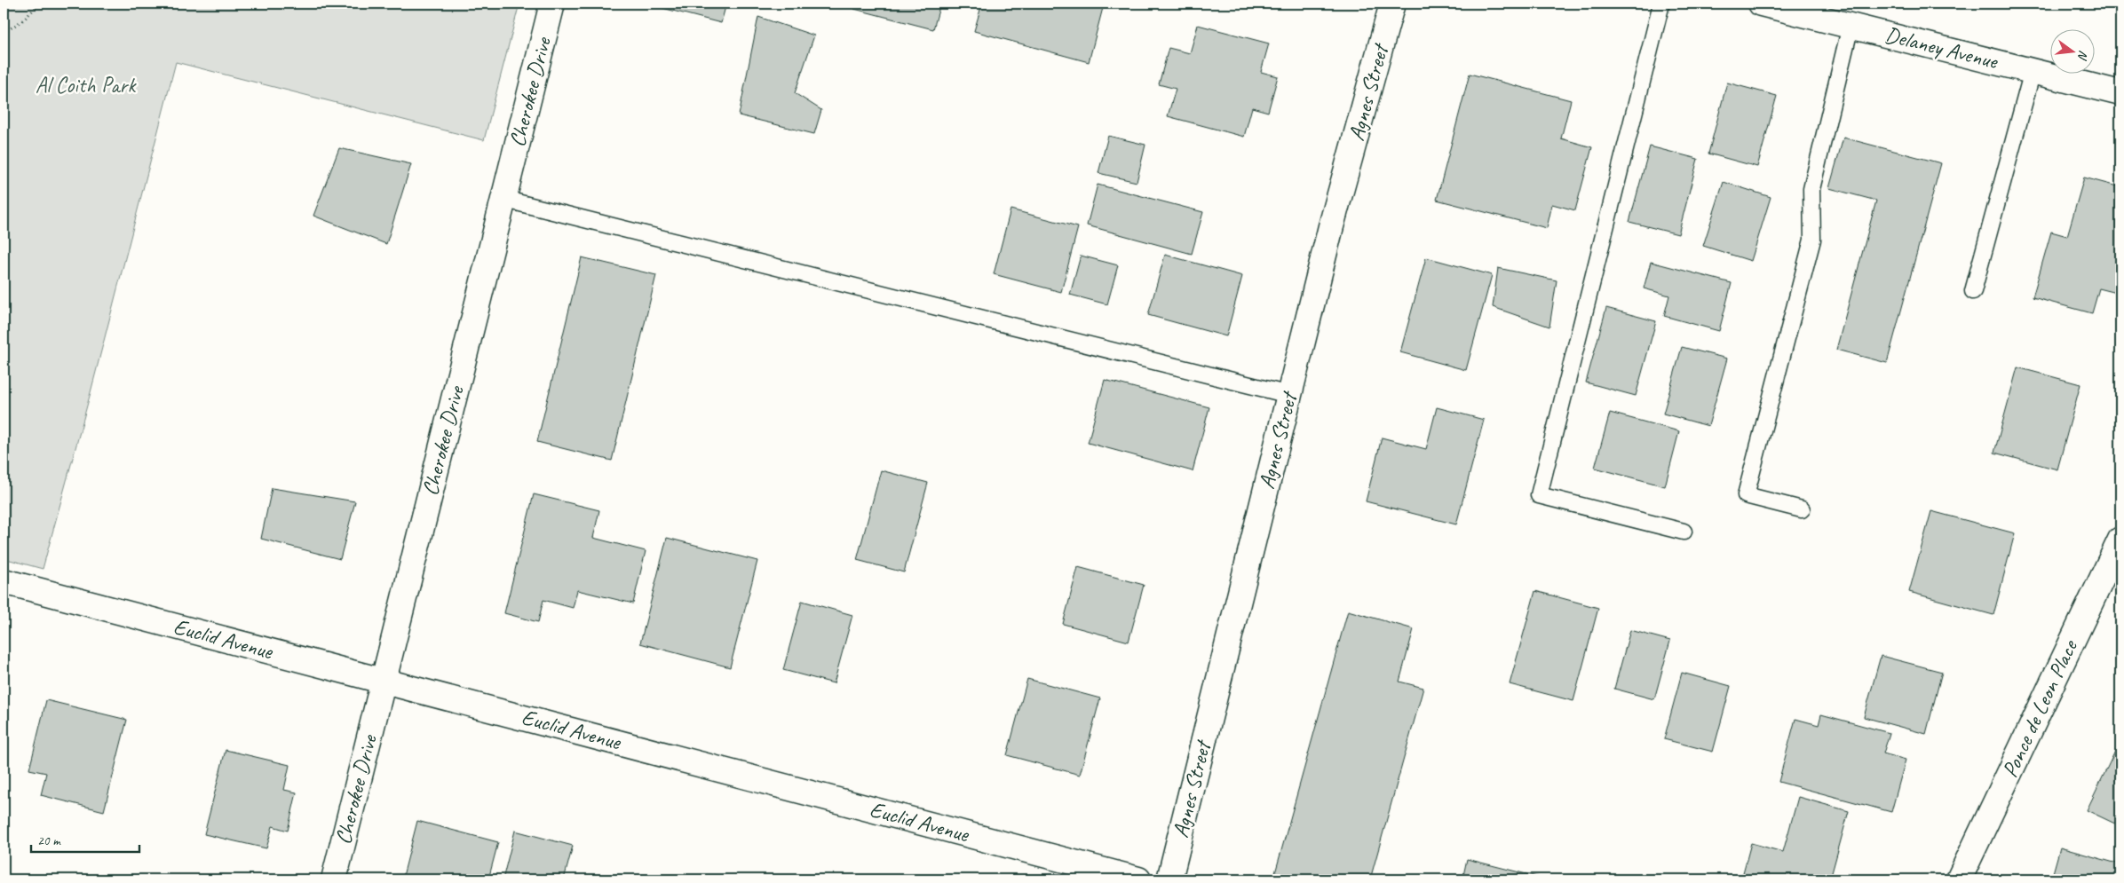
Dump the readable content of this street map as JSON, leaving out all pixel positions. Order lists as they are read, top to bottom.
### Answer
{
  "streets": {
    "street": [
      "Delaney Avenue",
      "Cherokee Drive",
      "Agnes Street",
      "Euclid Avenue",
      "Ponce de Leon Place"
    ]
  },
  "crossings": [
    ["Cherokee Drive", "Euclid Avenue"]
  ],
  "parks": ["Al Coith Park"],
  "scale_bar": "20 m",
  "north": "right"
}
